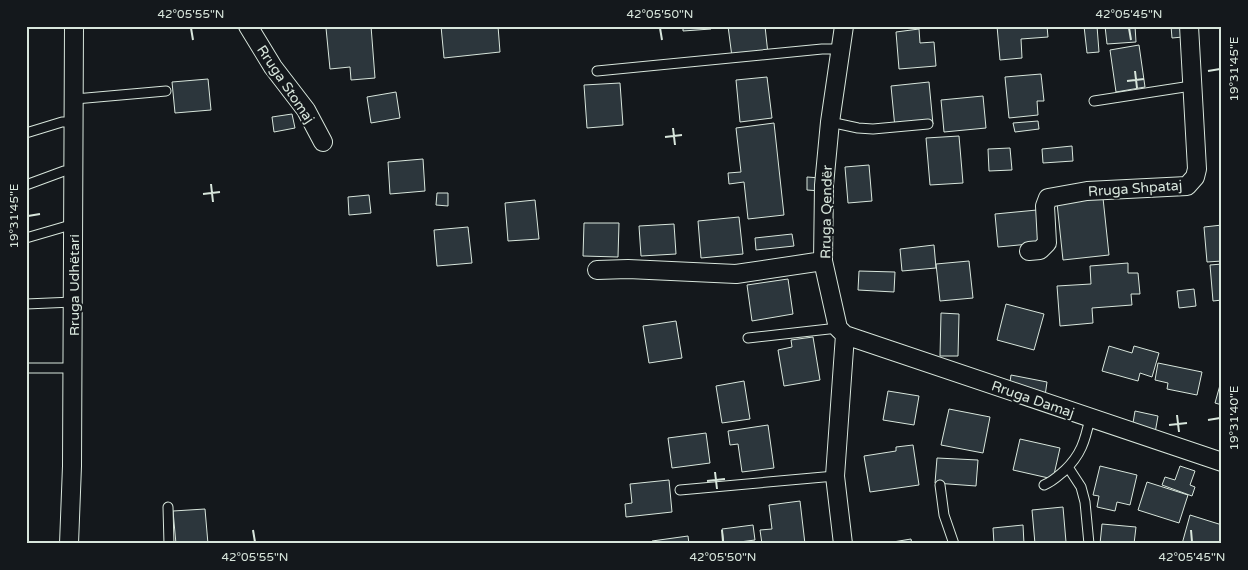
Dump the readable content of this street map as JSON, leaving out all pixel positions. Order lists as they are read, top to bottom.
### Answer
{
  "streets": {
    "street": [
      "Rruga Stomaj",
      "Rruga Shpataj",
      "Rruga Qendër",
      "Rruga Udhëtari",
      "Rruga Damaj"
    ]
  },
  "crossings": [
    ["Rruga Qendër", "Rruga Damaj"]
  ],
  "coordinates": [
    "42°05'55\"N",
    "42°05'50\"N",
    "42°05'45\"N",
    "19°31'45\"E",
    "19°31'40\"E"
  ]
}
